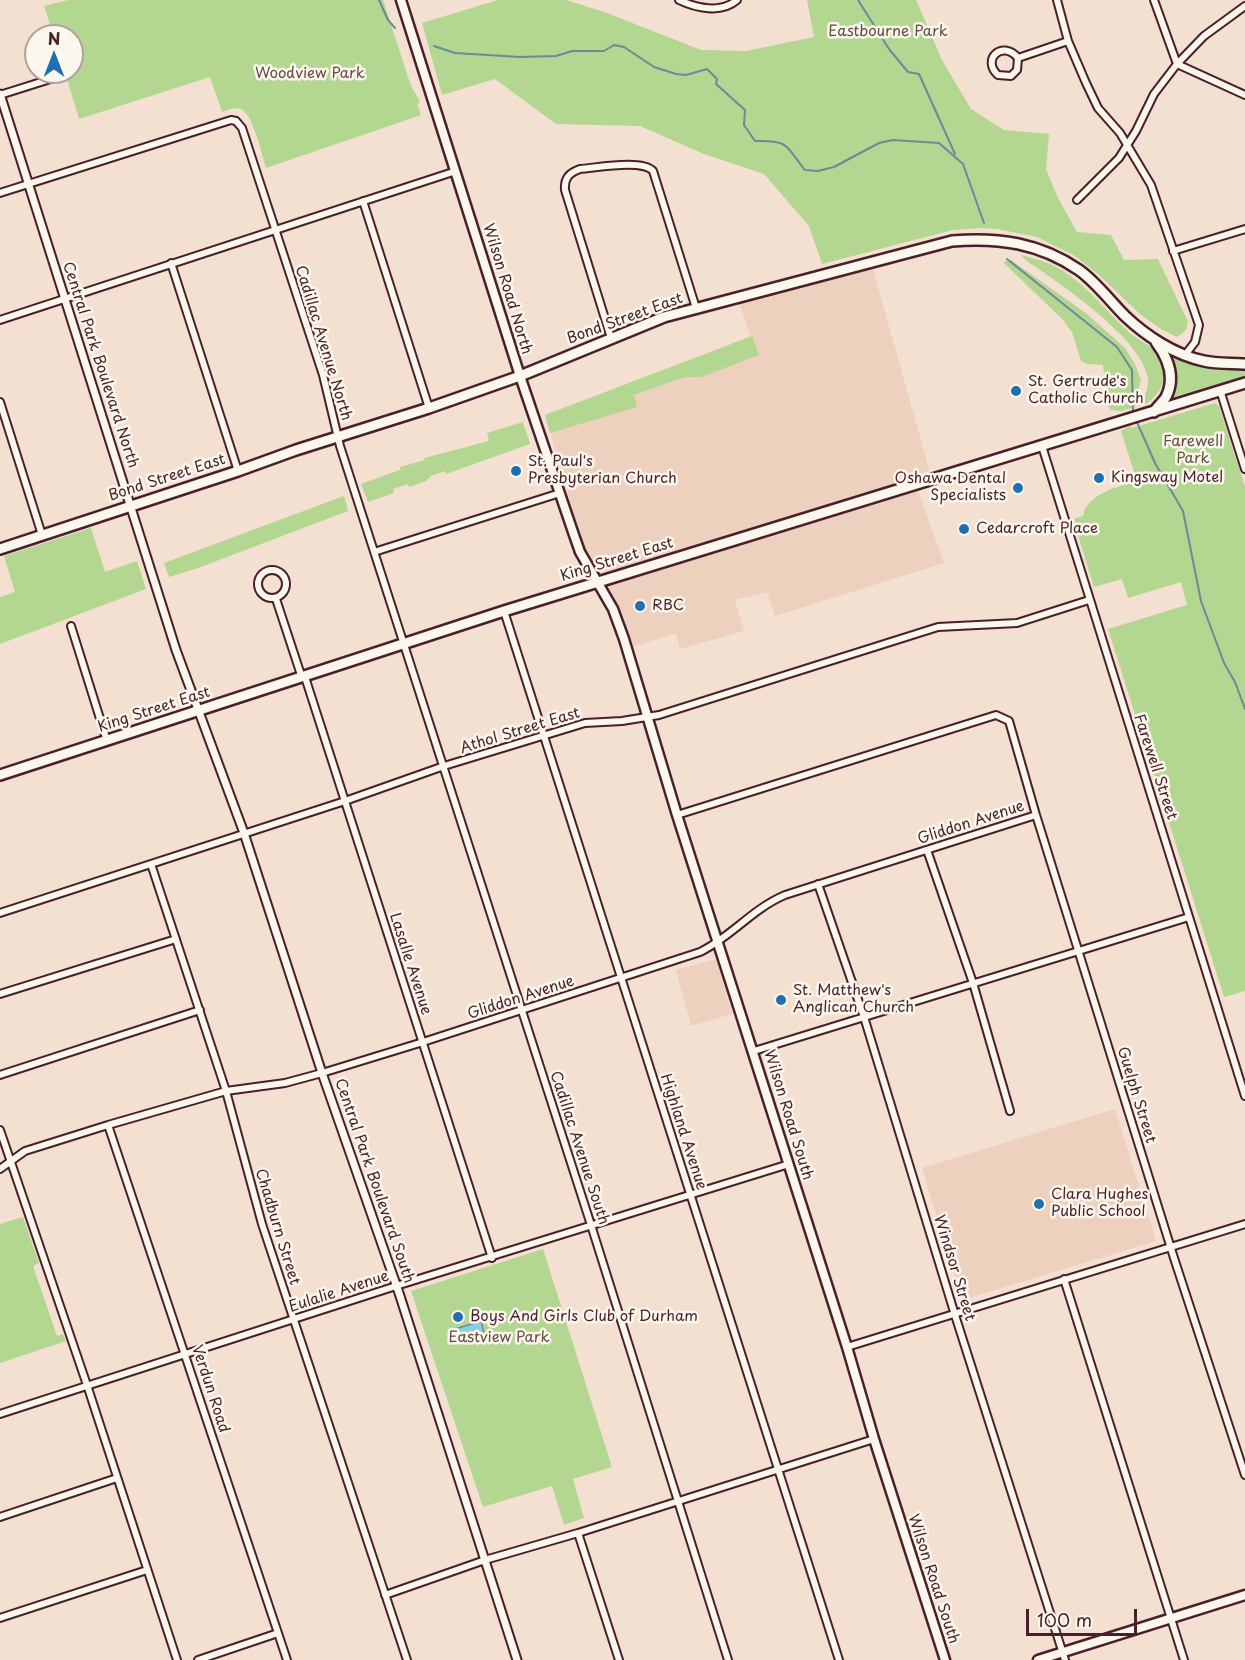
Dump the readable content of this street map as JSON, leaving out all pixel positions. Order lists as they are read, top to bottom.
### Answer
{
  "streets": {
    "main road": [
      "Wilson Road North",
      "Bond Street East",
      "King Street East",
      "Wilson Road South"
    ],
    "street": [
      "Cadillac Avenue North",
      "Central Park Boulevard North",
      "Athol Street East",
      "Farewell Street",
      "Gliddon Avenue",
      "Lasalle Avenue",
      "Guelph Street",
      "Highland Avenue",
      "Cadillac Avenue South",
      "Central Park Boulevard South",
      "Chadburn Street",
      "Windsor Street",
      "Eulalie Avenue",
      "Verdun Road"
    ]
  },
  "crossings": [
    ["Wilson Road North", "Bond Street East"],
    ["Wilson Road North", "King Street East"],
    ["Wilson Road North", "Wilson Road South"],
    ["Bond Street East", "Cadillac Avenue North"],
    ["Bond Street East", "Central Park Boulevard North"],
    ["Cadillac Avenue North", "Central Park Boulevard North"],
    ["Cadillac Avenue North", "King Street East"],
    ["Cadillac Avenue North", "Cadillac Avenue South"],
    ["Central Park Boulevard North", "King Street East"],
    ["Central Park Boulevard North", "Central Park Boulevard South"],
    ["King Street East", "Farewell Street"],
    ["King Street East", "Lasalle Avenue"],
    ["King Street East", "Wilson Road South"],
    ["King Street East", "Highland Avenue"],
    ["King Street East", "Cadillac Avenue South"],
    ["King Street East", "Central Park Boulevard South"],
    ["Athol Street East", "Farewell Street"],
    ["Athol Street East", "Lasalle Avenue"],
    ["Athol Street East", "Wilson Road South"],
    ["Athol Street East", "Highland Avenue"],
    ["Athol Street East", "Cadillac Avenue South"],
    ["Athol Street East", "Central Park Boulevard South"],
    ["Athol Street East", "Chadburn Street"],
    ["Gliddon Avenue", "Lasalle Avenue"],
    ["Gliddon Avenue", "Guelph Street"],
    ["Gliddon Avenue", "Wilson Road South"],
    ["Gliddon Avenue", "Highland Avenue"],
    ["Gliddon Avenue", "Cadillac Avenue South"],
    ["Gliddon Avenue", "Central Park Boulevard South"],
    ["Gliddon Avenue", "Chadburn Street"],
    ["Gliddon Avenue", "Windsor Street"],
    ["Gliddon Avenue", "Verdun Road"],
    ["Lasalle Avenue", "Eulalie Avenue"],
    ["Guelph Street", "Wilson Road South"],
    ["Wilson Road South", "Eulalie Avenue"],
    ["Highland Avenue", "Eulalie Avenue"],
    ["Cadillac Avenue South", "Eulalie Avenue"],
    ["Central Park Boulevard South", "Eulalie Avenue"],
    ["Chadburn Street", "Eulalie Avenue"],
    ["Eulalie Avenue", "Verdun Road"]
  ],
  "parks": [
    "Eastbourne Park",
    "Woodview Park",
    "Farewell Park",
    "Eastview Park"
  ],
  "places": [
    "St. Gertrude's Catholic Church",
    "St. Paul's Presbyterian Church",
    "Kingsway Motel",
    "Oshawa Dental Specialists",
    "Cedarcroft Place",
    "RBC",
    "St. Matthew's Anglican Church",
    "Clara Hughes Public School",
    "Boys And Girls Club of Durham"
  ],
  "scale_bar": "100 m",
  "north": "top"
}
